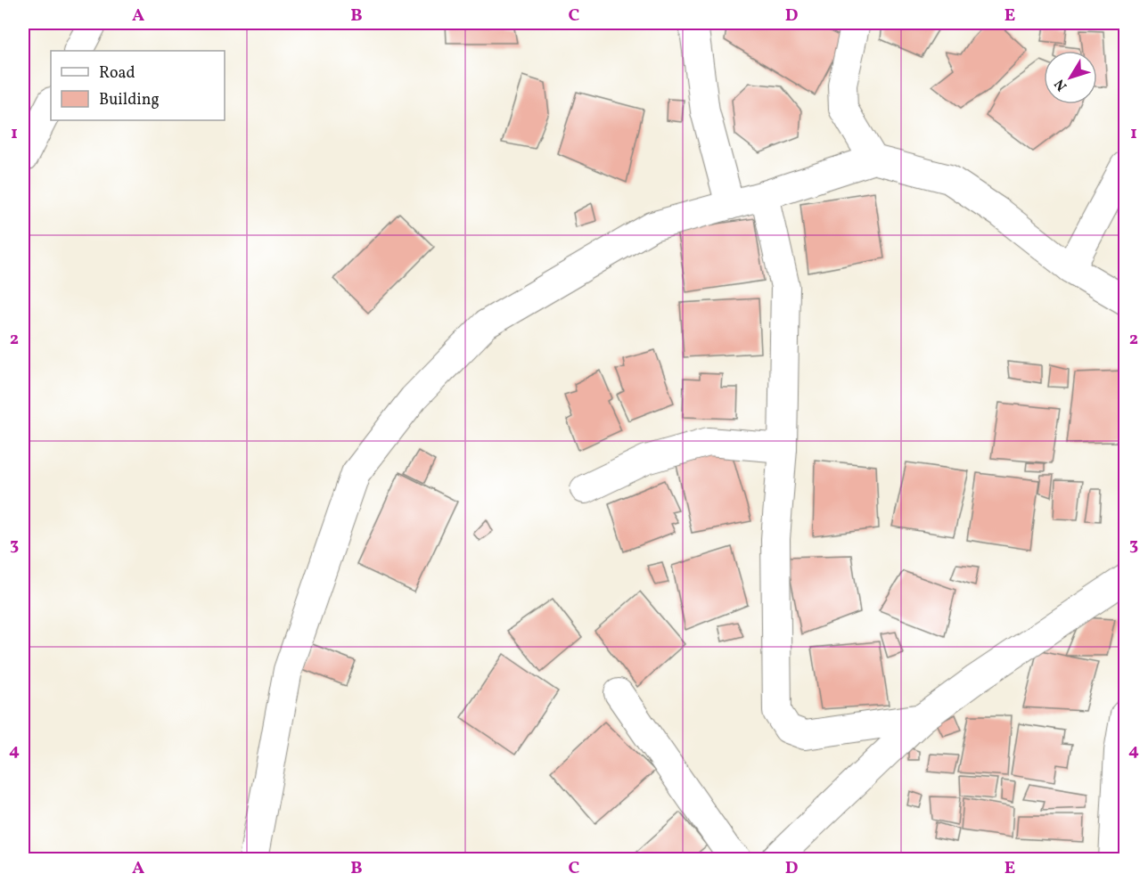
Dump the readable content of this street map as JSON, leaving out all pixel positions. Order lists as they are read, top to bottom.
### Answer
{
  "legend": ["Road", "Building"],
  "north": "bottom left",
  "grid": {
    "columns": [
      "A",
      "B",
      "C",
      "D",
      "E"
    ],
    "rows": [
      "1",
      "2",
      "3",
      "4"
    ]
  }
}
